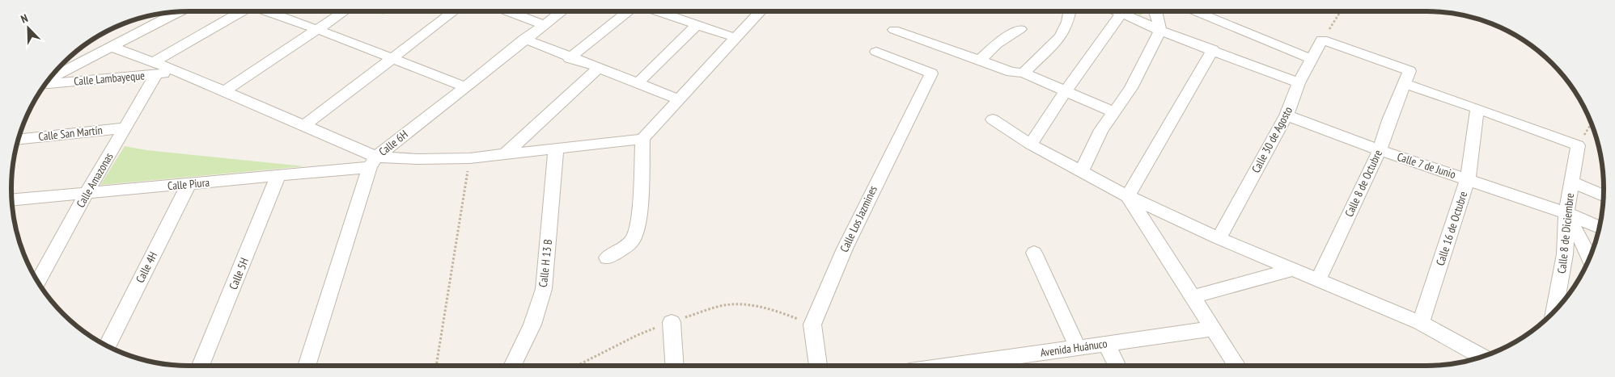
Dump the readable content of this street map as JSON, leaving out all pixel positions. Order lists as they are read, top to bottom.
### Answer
{
  "streets": {
    "street": [
      "Calle Lambayeque",
      "Calle San Martín",
      "Calle 30 de Agosto",
      "Calle 6H",
      "Calle 7 de Junio",
      "Calle Amazonas",
      "Calle 8 de Octubre",
      "Calle Piura",
      "Calle Los Jazmines",
      "Calle 16 de Octubre",
      "Calle 8 de Diciembre",
      "Calle H 13 B",
      "Calle 4H",
      "Calle 5H",
      "Avenida Huánuco"
    ]
  },
  "crossings": [
    ["Calle Lambayeque", "Calle Amazonas"],
    ["Calle San Martín", "Calle Amazonas"],
    ["Calle 30 de Agosto", "Calle 7 de Junio"],
    ["Calle 30 de Agosto", "Calle 8 de Octubre"],
    ["Calle 6H", "Calle Piura"],
    ["Calle 7 de Junio", "Calle 8 de Octubre"],
    ["Calle 7 de Junio", "Calle 16 de Octubre"],
    ["Calle 7 de Junio", "Calle 8 de Diciembre"],
    ["Calle Amazonas", "Calle Piura"],
    ["Calle Piura", "Calle 4H"],
    ["Calle Piura", "Calle 5H"]
  ],
  "north": "top left"
}
